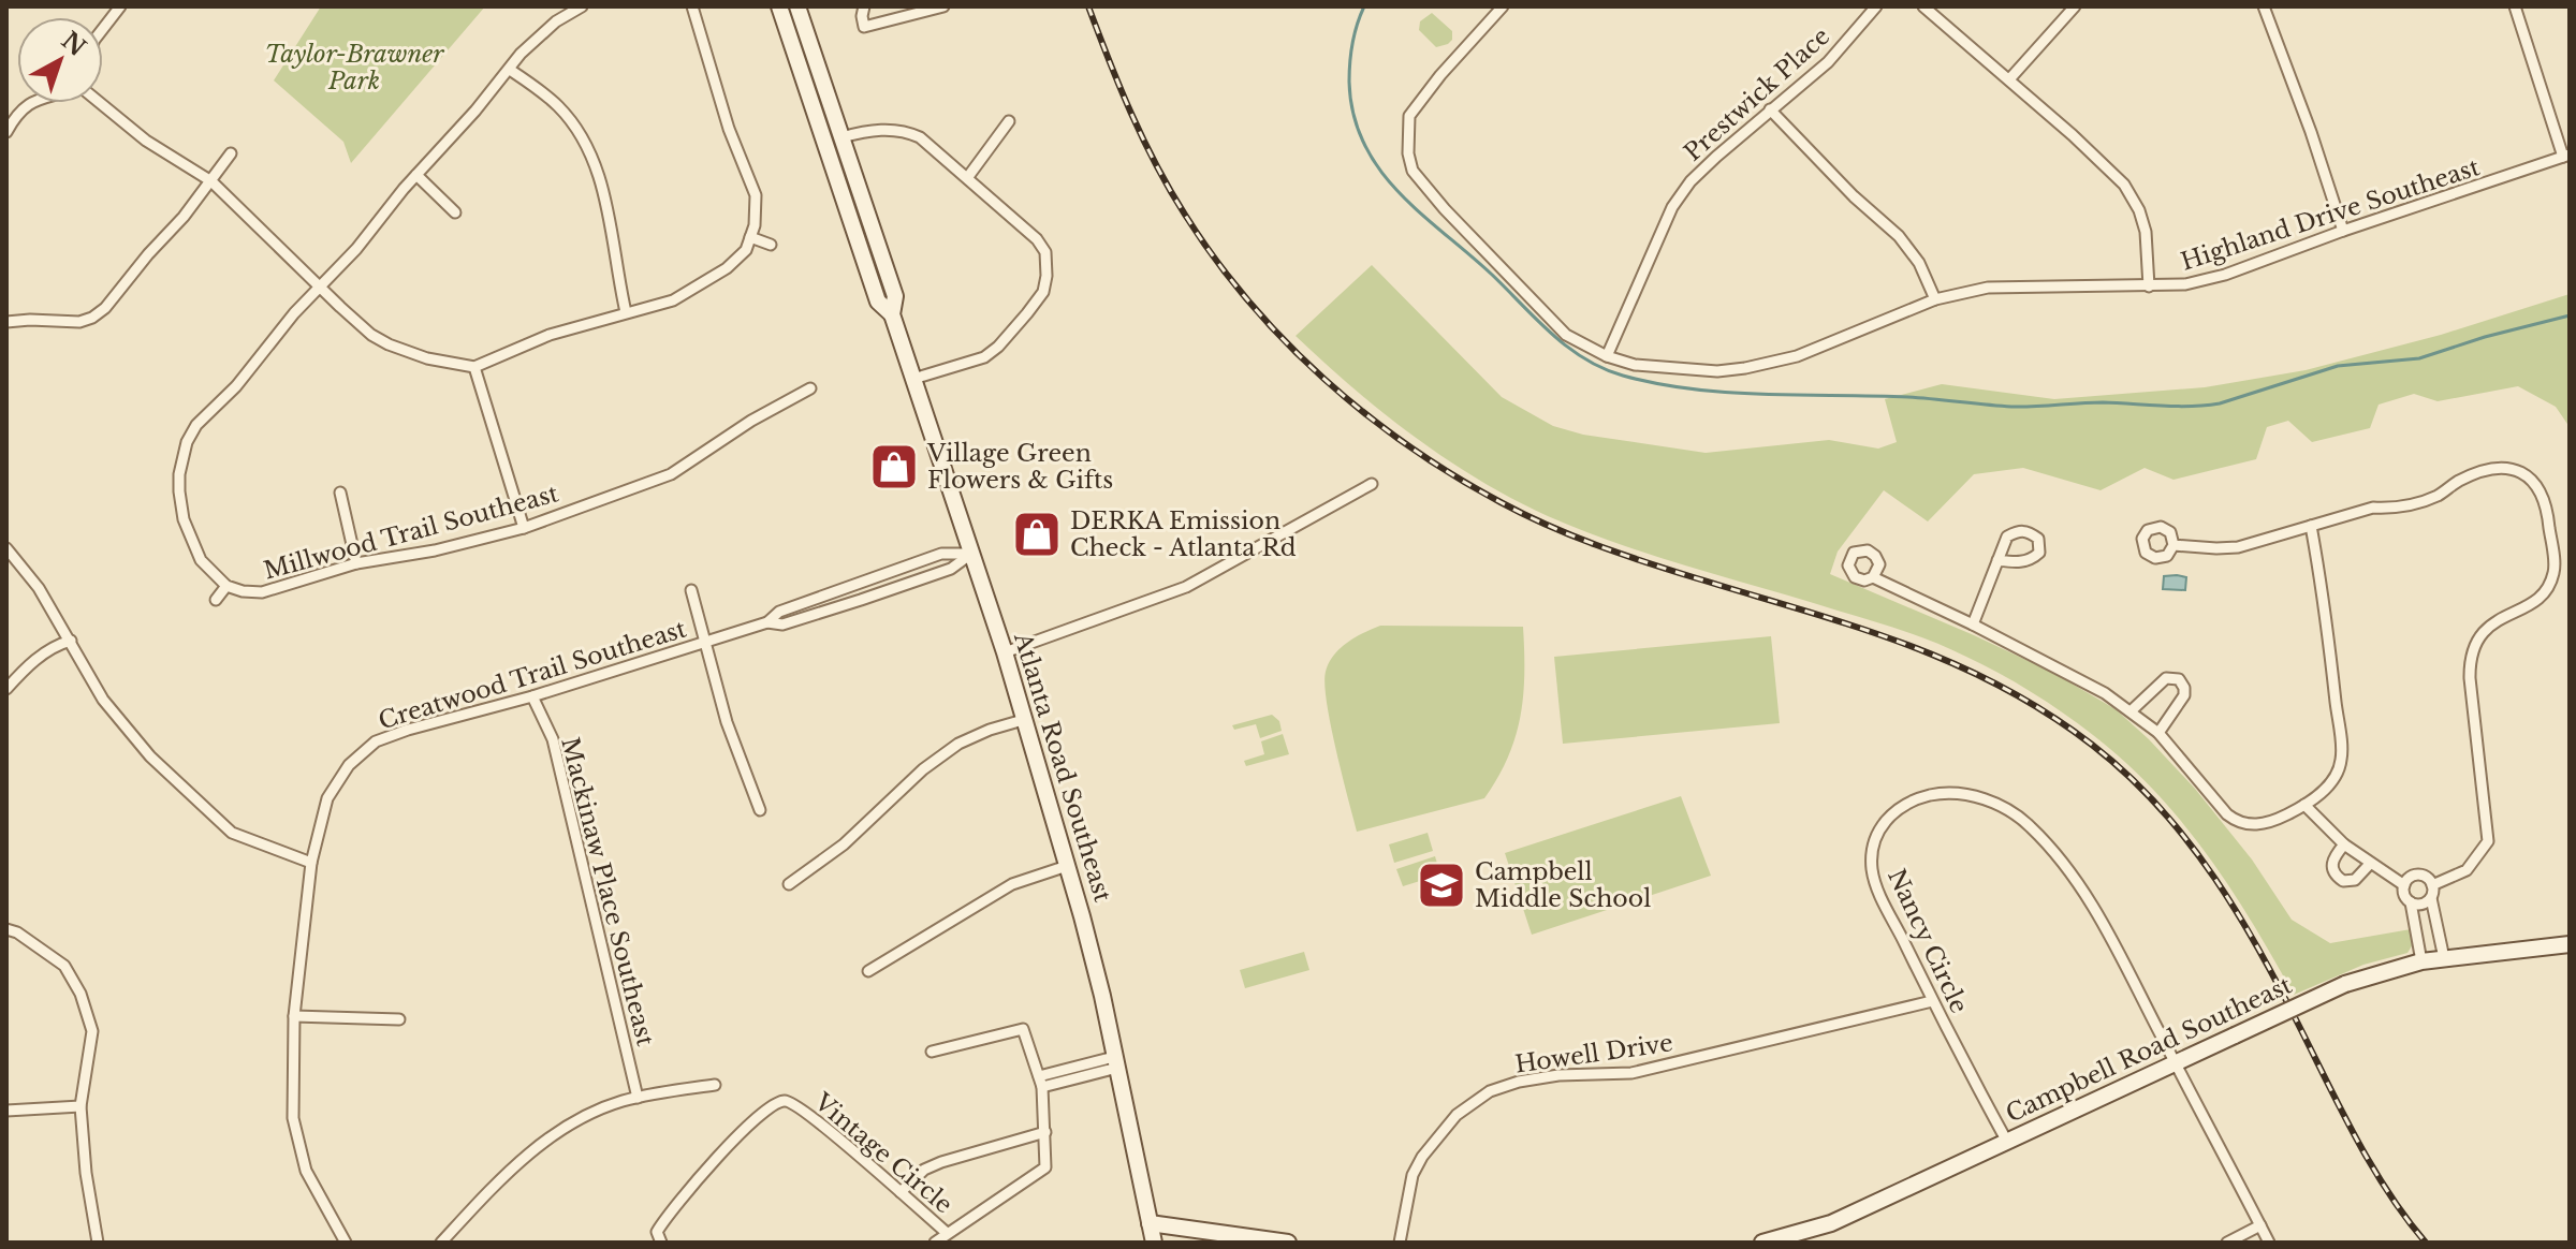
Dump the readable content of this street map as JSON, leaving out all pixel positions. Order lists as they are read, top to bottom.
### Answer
{
  "streets": {
    "main road": ["Atlanta Road Southeast", "Campbell Road Southeast"],
    "street": [
      "Prestwick Place",
      "Highland Drive Southeast",
      "Millwood Trail Southeast",
      "Creatwood Trail Southeast",
      "Mackinaw Place Southeast",
      "Nancy Circle",
      "Howell Drive",
      "Vintage Circle"
    ]
  },
  "crossings": [
    ["Prestwick Place", "Highland Drive Southeast"],
    ["Creatwood Trail Southeast", "Atlanta Road Southeast"],
    ["Creatwood Trail Southeast", "Mackinaw Place Southeast"],
    ["Nancy Circle", "Campbell Road Southeast"],
    ["Nancy Circle", "Howell Drive"]
  ],
  "parks": ["Taylor-Brawner Park"],
  "places": {
    "shop": ["Village Green Flowers & Gifts", "DERKA Emission Check - Atlanta Rd"],
    "school or university": ["Campbell Middle School"]
  },
  "north": "top right"
}
